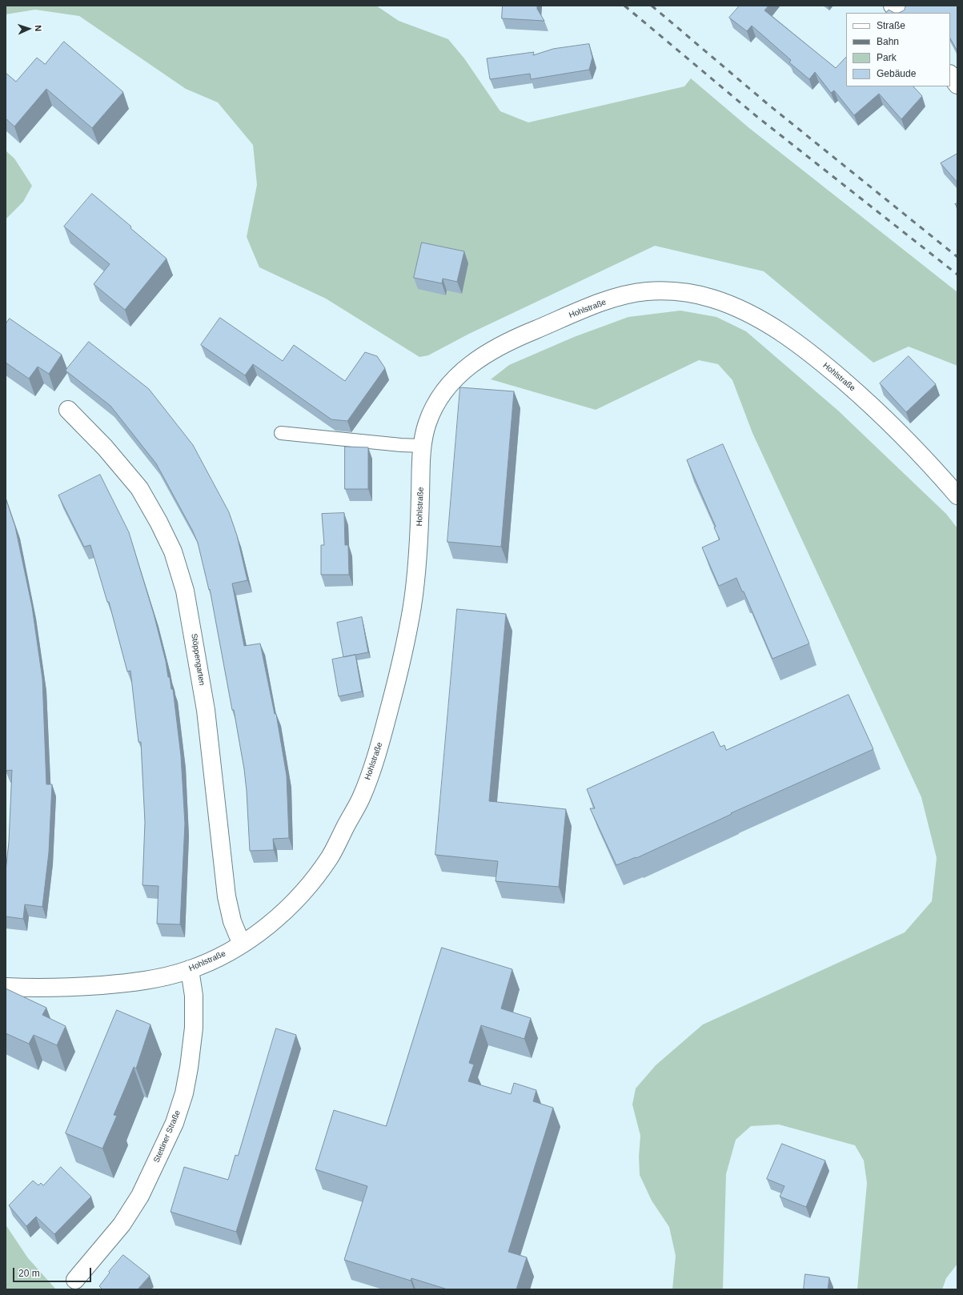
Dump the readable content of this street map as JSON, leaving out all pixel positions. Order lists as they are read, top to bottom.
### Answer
{
  "streets": {
    "street": ["Hohlstraße", "Stöppengarten", "Stettiner Straße"]
  },
  "crossings": [
    ["Hohlstraße", "Stöppengarten"],
    ["Hohlstraße", "Stettiner Straße"]
  ],
  "legend": [
    "Straße",
    "Bahn",
    "Park",
    "Gebäude"
  ],
  "scale_bar": "20 m",
  "north": "right"
}
